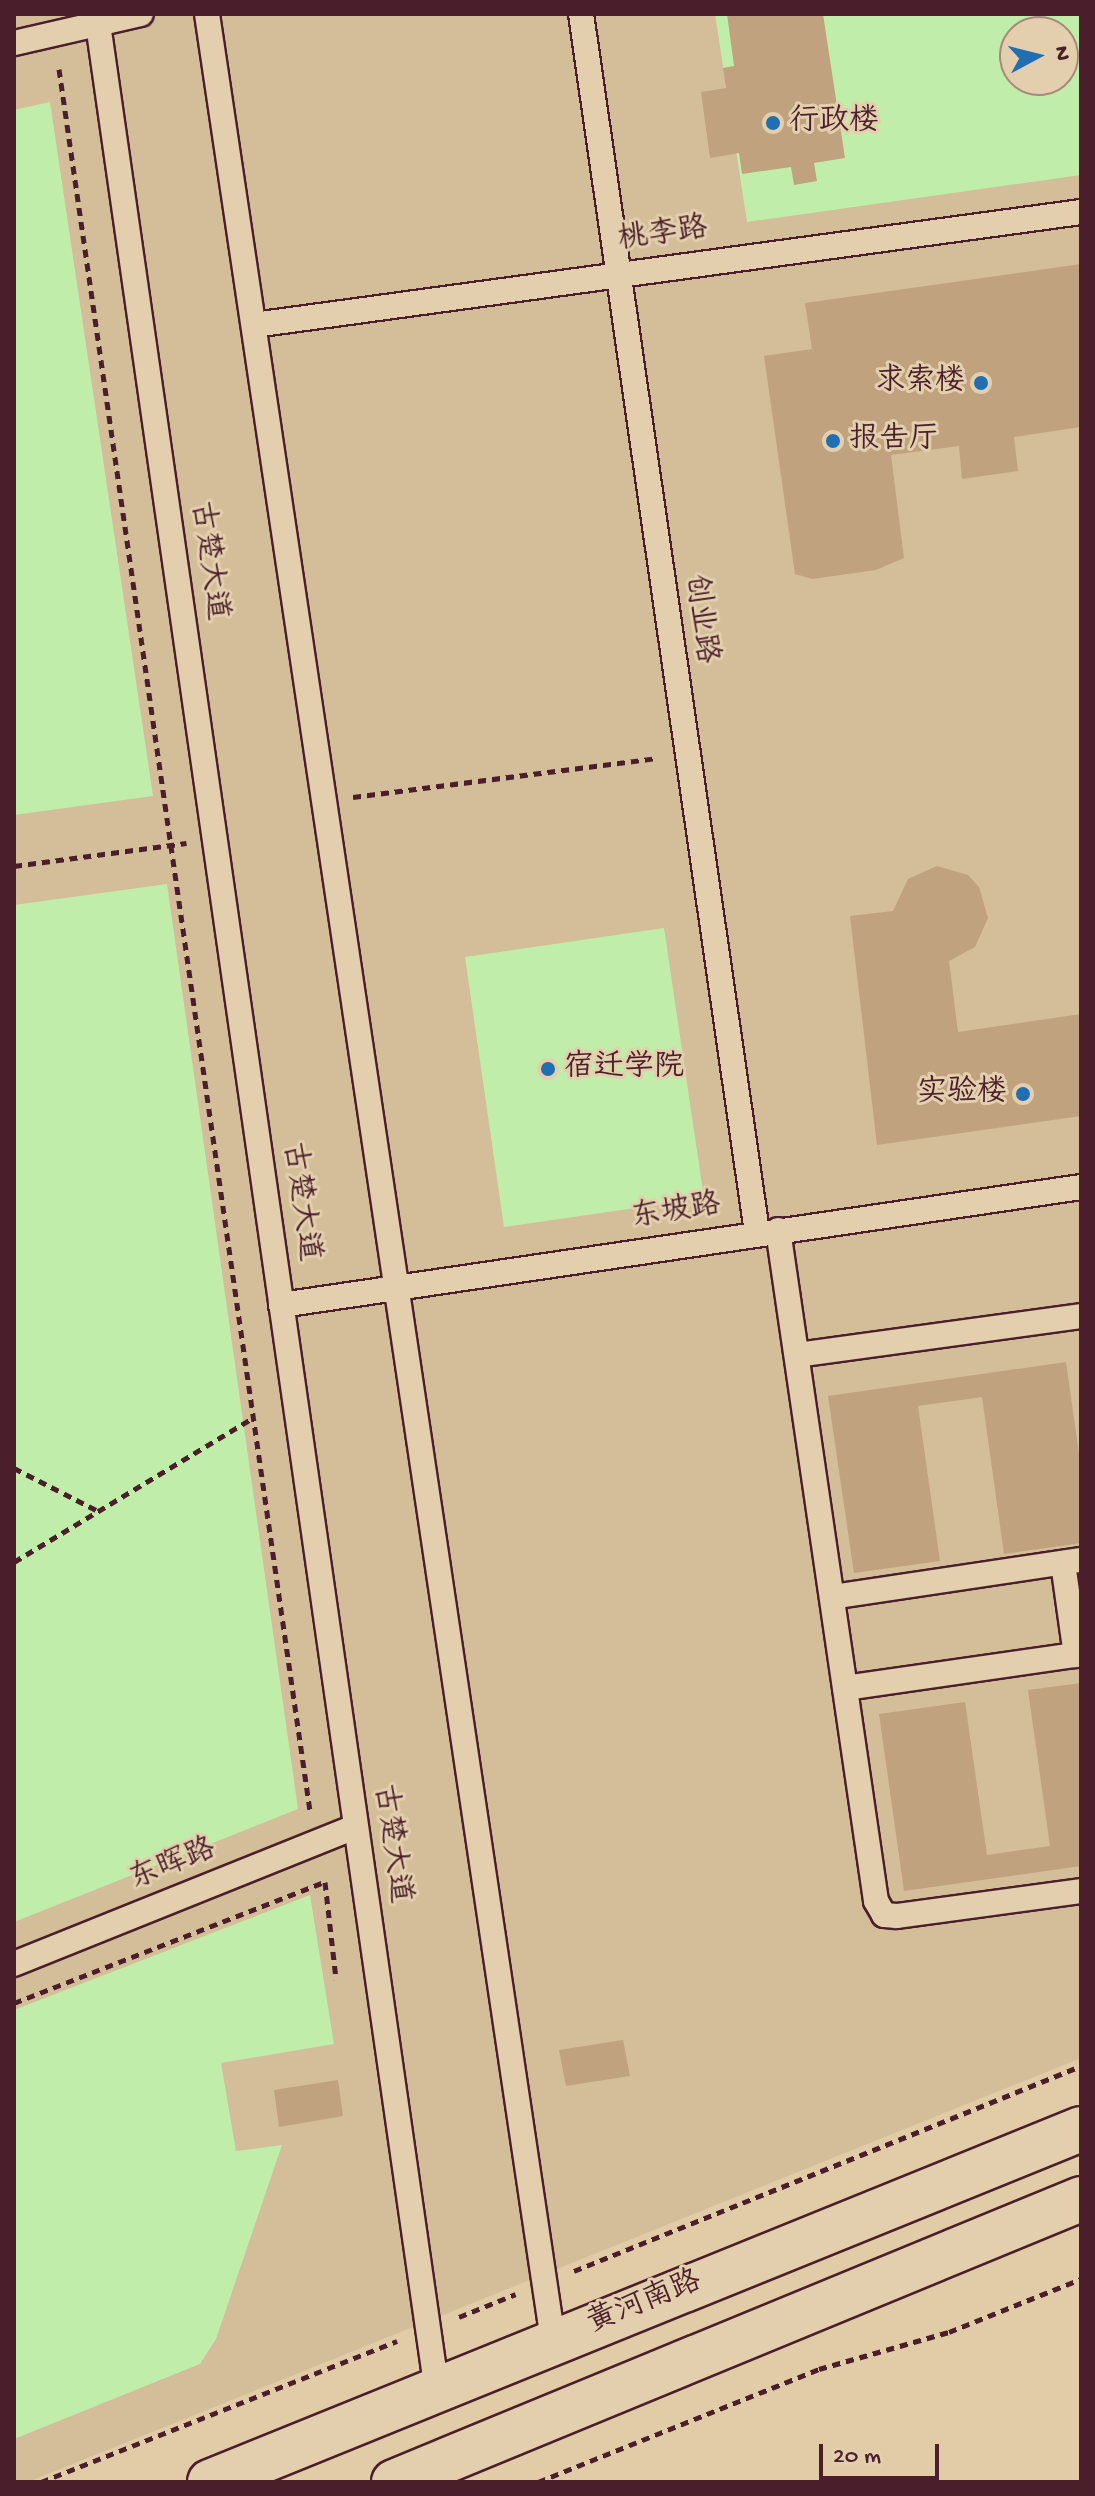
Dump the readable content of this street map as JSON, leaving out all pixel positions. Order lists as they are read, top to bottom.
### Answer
{
  "streets": {
    "main road": ["黄河南路"],
    "lane": [
      "桃李路",
      "古楚大道",
      "创业路",
      "东坡路",
      "东晖路"
    ]
  },
  "crossings": [
    ["桃李路", "创业路"],
    ["古楚大道", "东坡路"],
    ["古楚大道", "东晖路"],
    ["古楚大道", "黄河南路"],
    ["创业路", "东坡路"]
  ],
  "places": [
    "行政楼",
    "求索楼",
    "报告厅",
    "宿迁学院",
    "实验楼"
  ],
  "scale_bar": "20 m",
  "north": "right"
}
